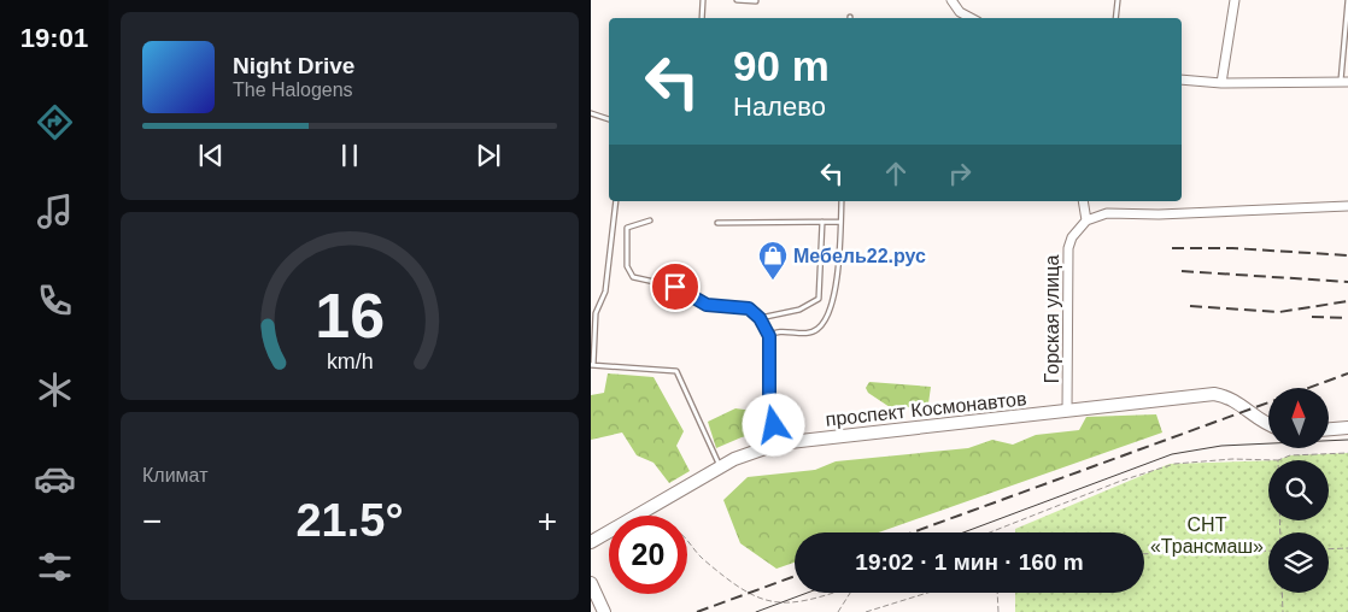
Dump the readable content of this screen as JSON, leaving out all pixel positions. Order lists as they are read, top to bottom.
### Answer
{
  "streets": {
    "main road": ["проспект Космонавтов"],
    "street": ["Горская улица"]
  },
  "crossings": [
    ["Горская улица", "проспект Космонавтов"]
  ],
  "parks": ["СНТ «Трансмаш»"],
  "places": {
    "shop": ["Мебель22.рус"]
  },
  "north": "top",
  "page": {
    "tabs": "19:01",
    "turn": ["90 m", "Налево"],
    "song": ["Night Drive", "The Halogens"],
    "tile": "Климат",
    "heat": ["−", "21.5°", "+"],
    "limit": "20",
    "trip": "19:02 · 1 мин · 160 m",
    "gauge": ["16", "km/h"]
  }
}
